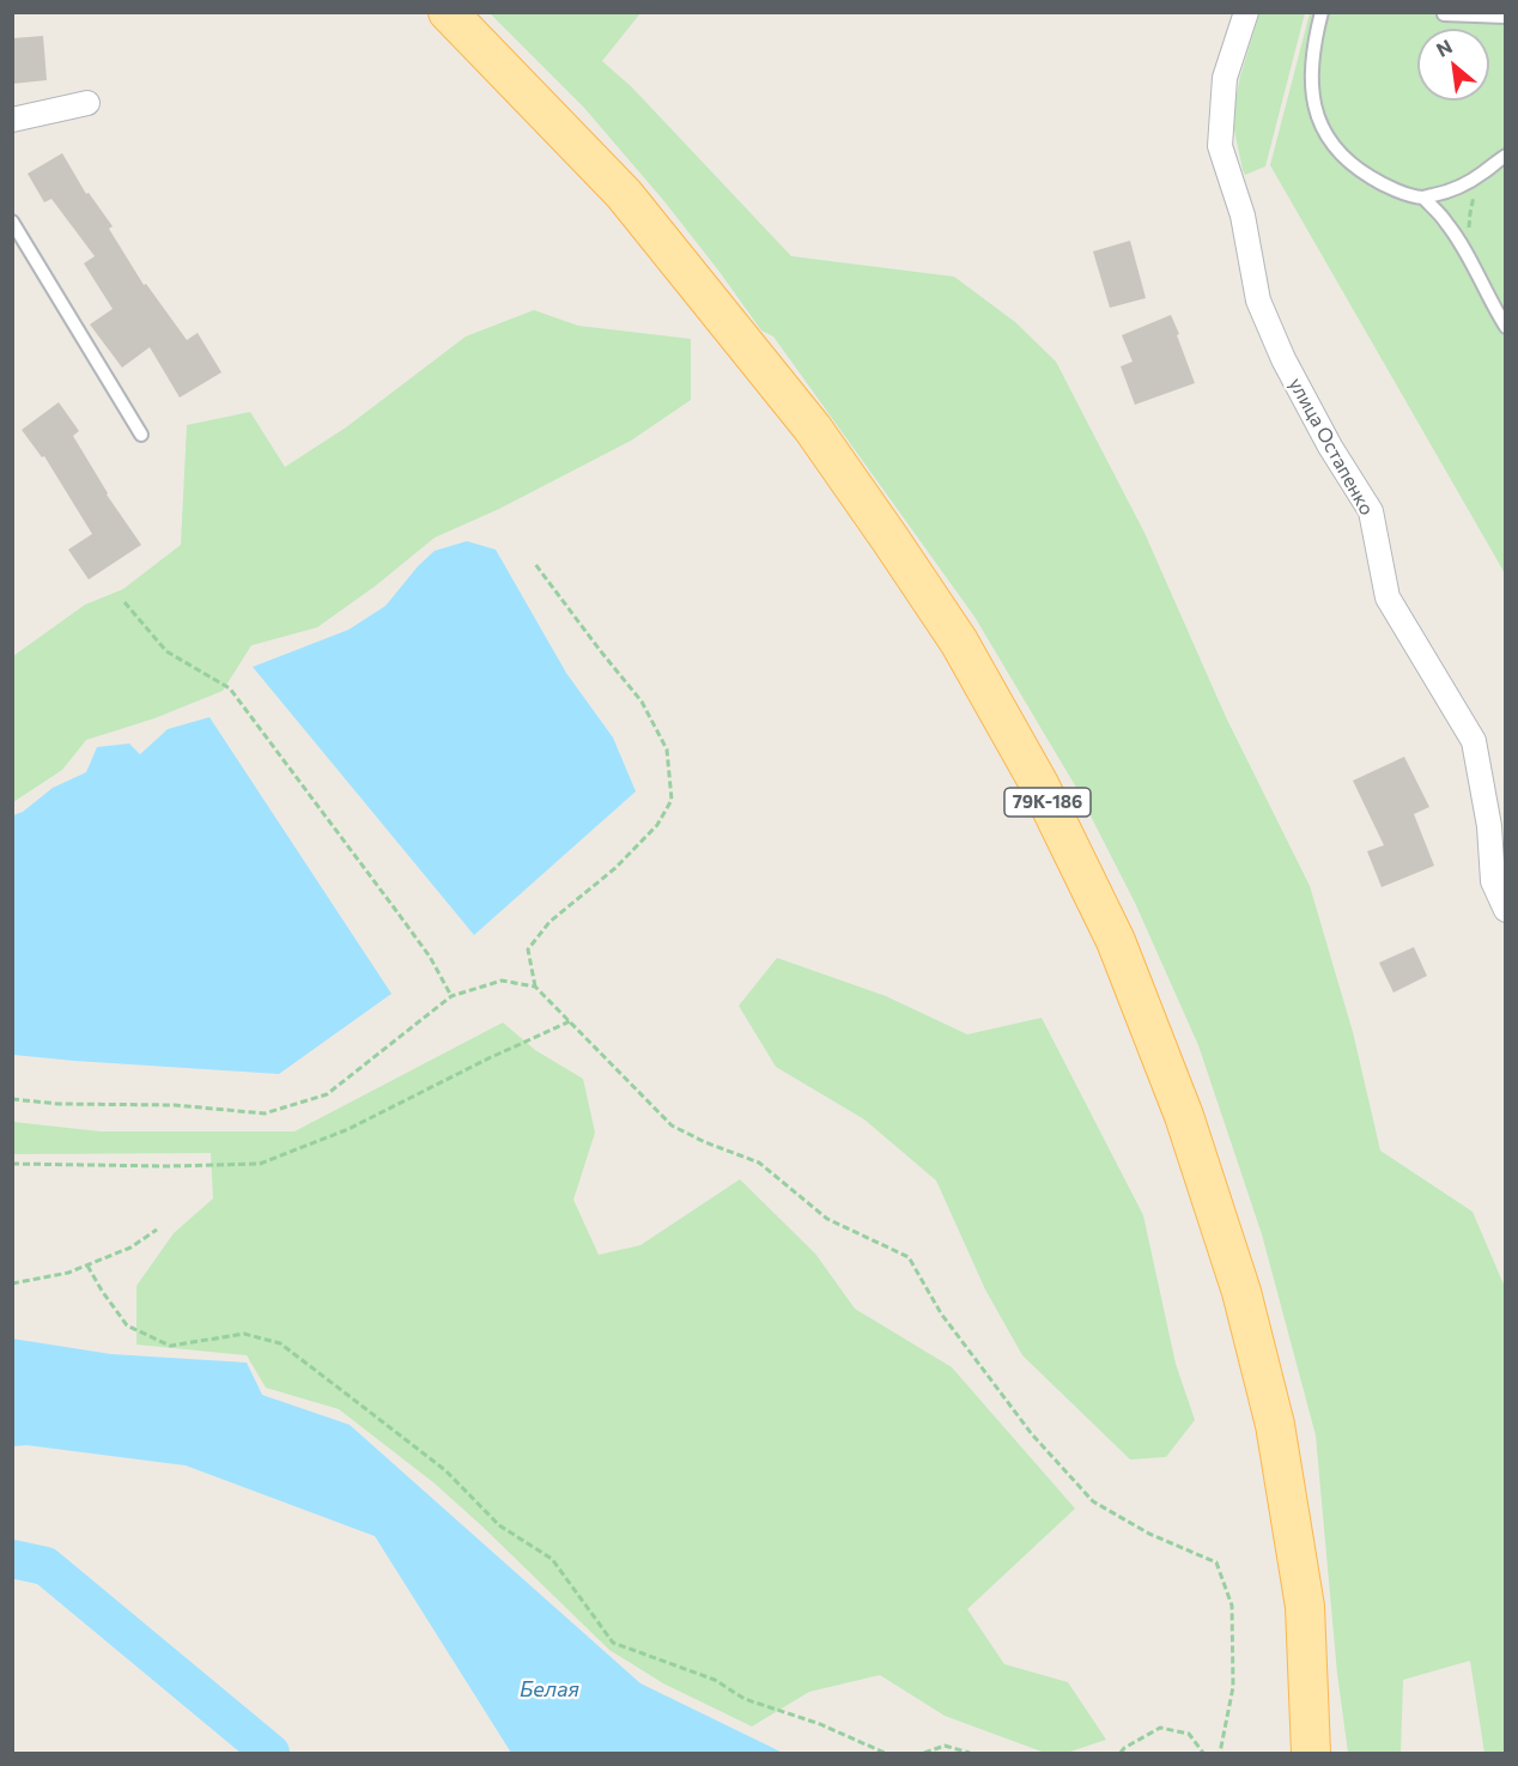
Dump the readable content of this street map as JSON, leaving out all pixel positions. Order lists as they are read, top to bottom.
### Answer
{
  "streets": {
    "main road": ["79К-186"],
    "street": ["улица Остапенко"]
  },
  "water": ["Белая"],
  "north": "top left"
}
